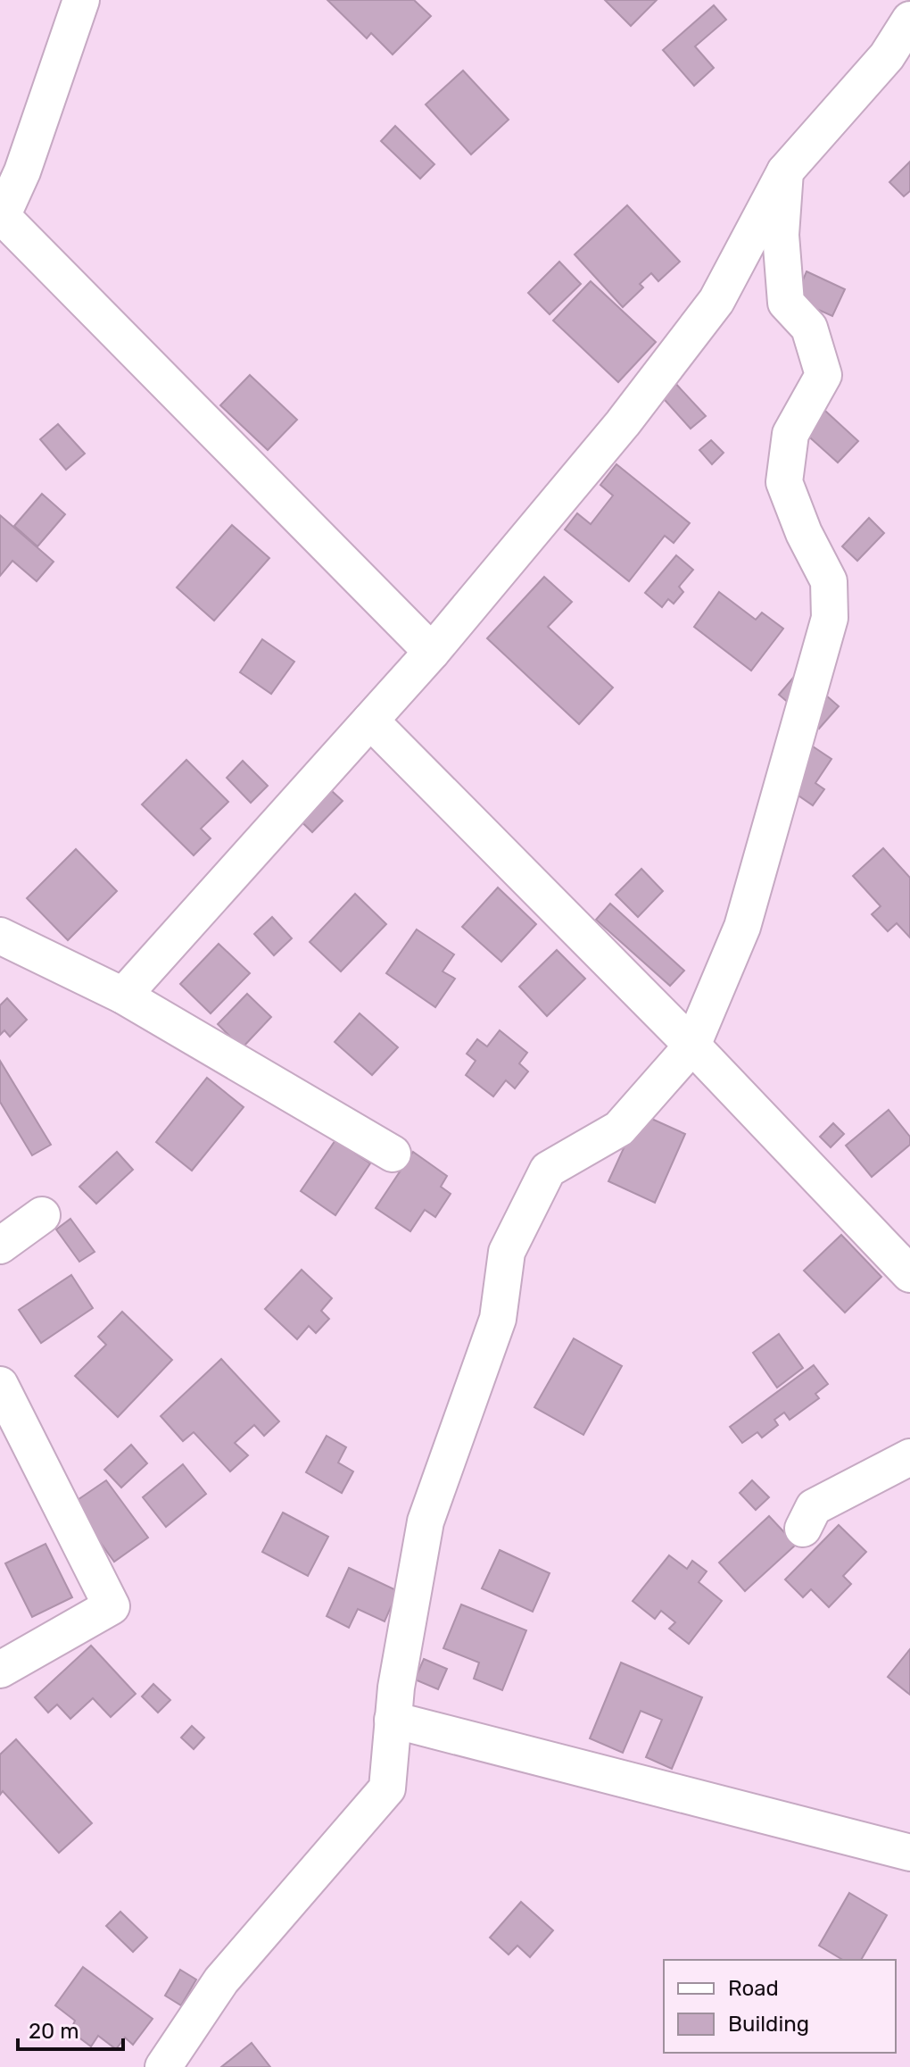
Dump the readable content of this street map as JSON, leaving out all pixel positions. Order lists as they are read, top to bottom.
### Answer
{
  "legend": ["Road", "Building"],
  "scale_bar": "20 m"
}
